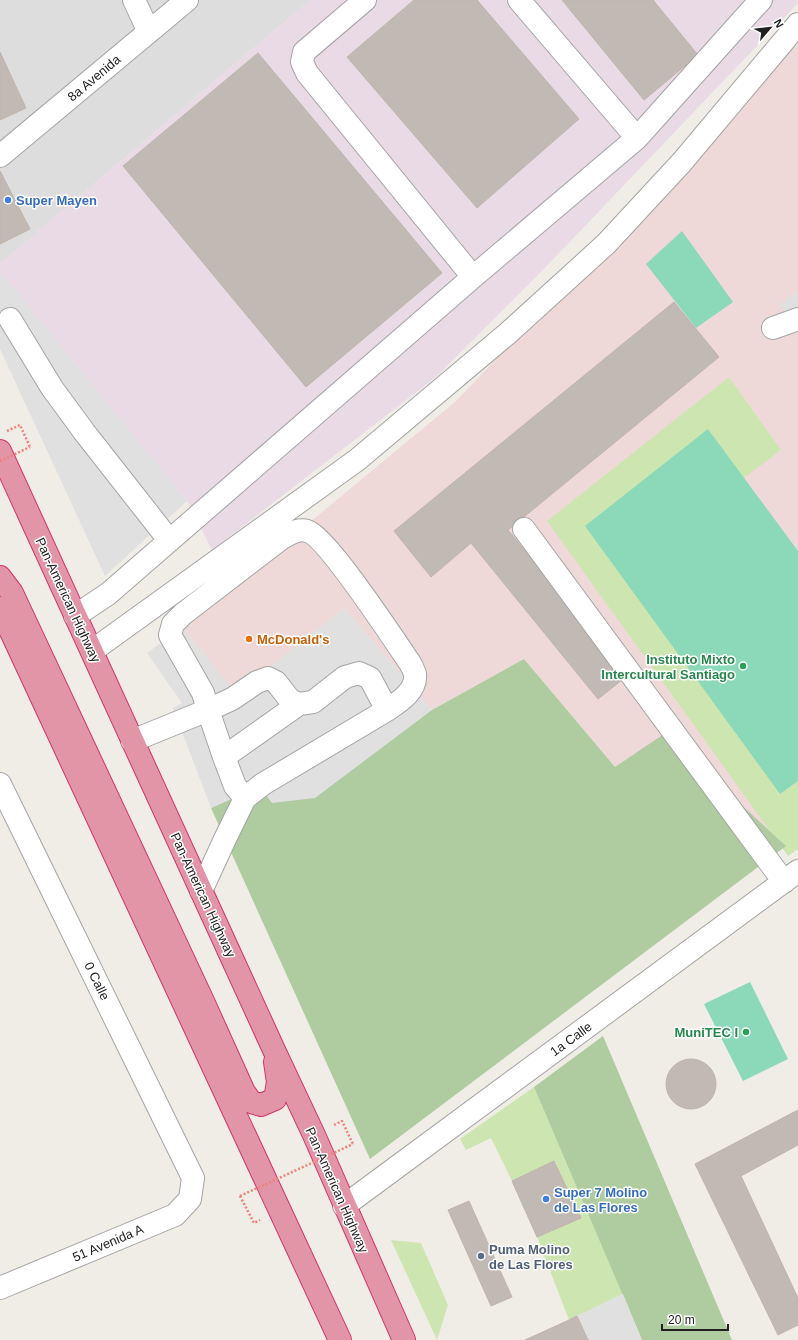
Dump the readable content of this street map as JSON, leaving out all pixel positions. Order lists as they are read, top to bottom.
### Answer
{
  "streets": {
    "highway": ["Pan-American Highway"],
    "street": [
      "8a Avenida",
      "0 Calle",
      "1a Calle",
      "51 Avenida A"
    ]
  },
  "crossings": [
    ["Pan-American Highway", "1a Calle"],
    ["0 Calle", "51 Avenida A"]
  ],
  "places": [
    "Super Mayen",
    "McDonald's",
    "Instituto Mixto Intercultural Santiago",
    "MuniTEC I",
    "Super 7 Molino de Las Flores",
    "Puma Molino de Las Flores"
  ],
  "scale_bar": "20 m",
  "north": "top right"
}
